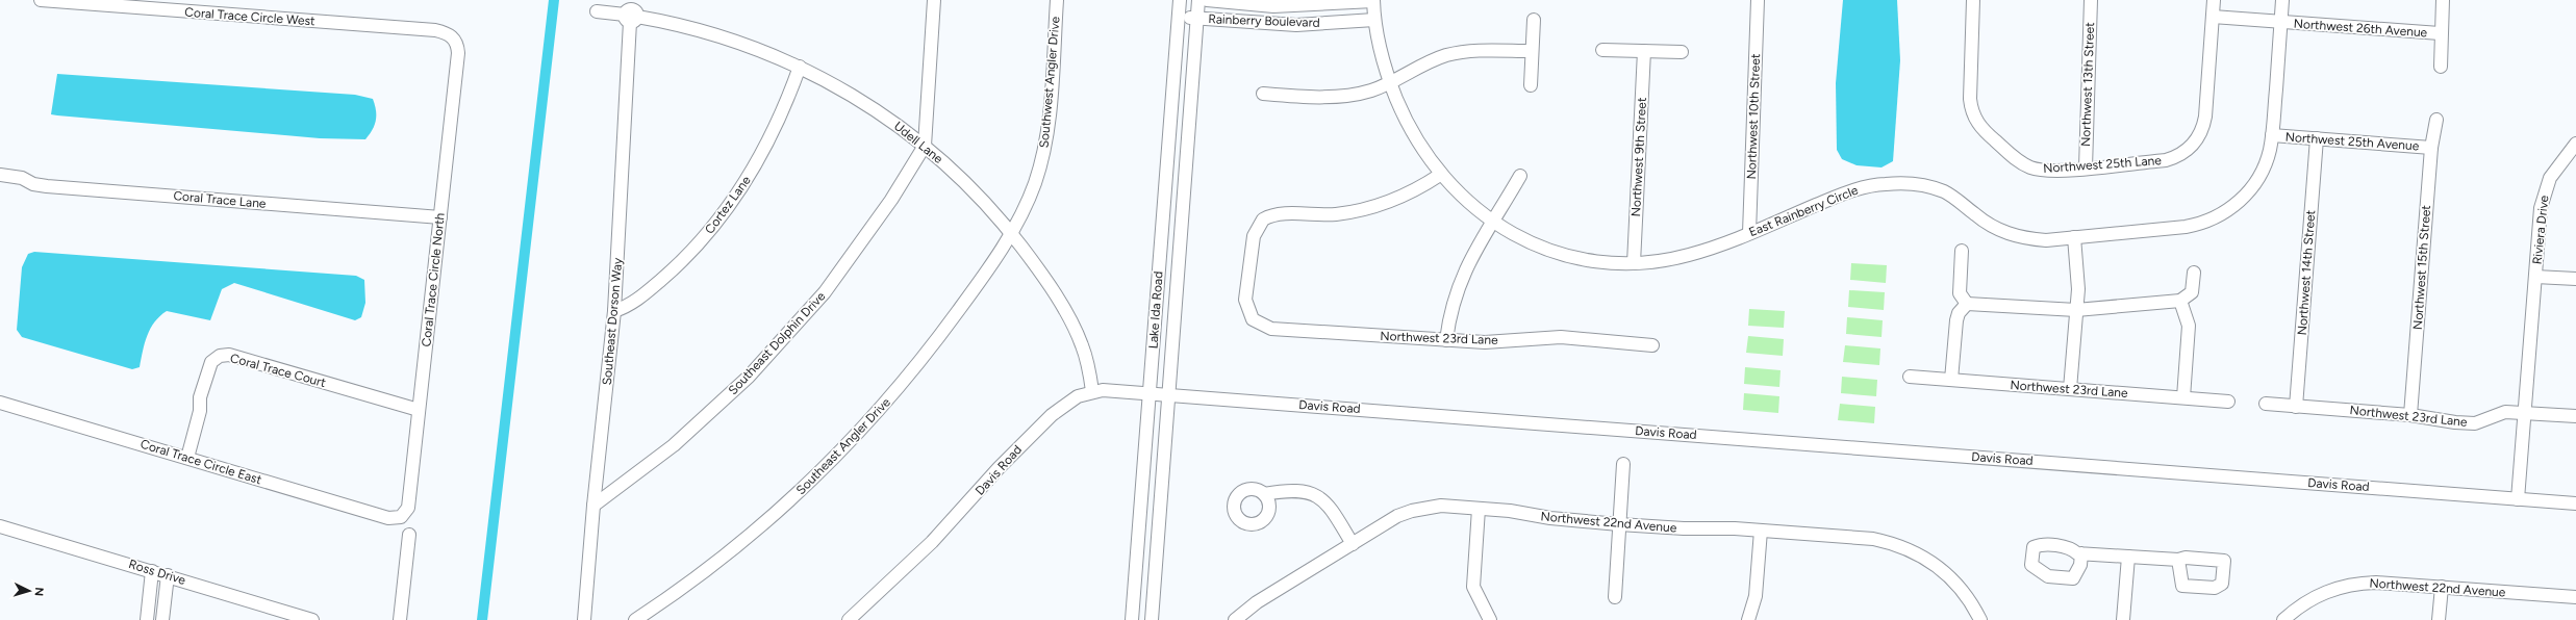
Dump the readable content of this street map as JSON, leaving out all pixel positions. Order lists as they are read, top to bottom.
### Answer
{
  "streets": {
    "street": [
      "Coral Trace Circle West",
      "Rainberry Boulevard",
      "Northwest 26th Avenue",
      "Southwest Angler Drive",
      "Northwest 13th Street",
      "Northwest 10th Street",
      "Northwest 25th Avenue",
      "Udell Lane",
      "Northwest 9th Street",
      "Northwest 25th Lane",
      "Coral Trace Lane",
      "Cortez Lane",
      "East Rainberry Circle",
      "Riviera Drive",
      "Northwest 15th Street",
      "Northwest 14th Street",
      "Coral Trace Circle North",
      "Lake Ida Road",
      "Southeast Dorson Way",
      "Northwest 23rd Lane",
      "Southeast Dolphin Drive",
      "Coral Trace Court",
      "Davis Road",
      "Southeast Angler Drive",
      "Coral Trace Circle East",
      "Northwest 22nd Avenue",
      "Ross Drive"
    ]
  },
  "crossings": [
    ["Coral Trace Circle West", "Coral Trace Circle North"],
    ["Rainberry Boulevard", "East Rainberry Circle"],
    ["Rainberry Boulevard", "Lake Ida Road"],
    ["Northwest 26th Avenue", "Northwest 25th Lane"],
    ["Northwest 26th Avenue", "East Rainberry Circle"],
    ["Southwest Angler Drive", "Udell Lane"],
    ["Southwest Angler Drive", "Southeast Angler Drive"],
    ["Northwest 13th Street", "Northwest 25th Lane"],
    ["Northwest 10th Street", "East Rainberry Circle"],
    ["Northwest 25th Avenue", "East Rainberry Circle"],
    ["Northwest 25th Avenue", "Northwest 15th Street"],
    ["Northwest 25th Avenue", "Northwest 14th Street"],
    ["Udell Lane", "Cortez Lane"],
    ["Udell Lane", "Southeast Dorson Way"],
    ["Udell Lane", "Southeast Dolphin Drive"],
    ["Udell Lane", "Davis Road"],
    ["Udell Lane", "Southeast Angler Drive"],
    ["Northwest 9th Street", "East Rainberry Circle"],
    ["Coral Trace Lane", "Coral Trace Circle North"],
    ["Cortez Lane", "Southeast Dorson Way"],
    ["East Rainberry Circle", "Northwest 23rd Lane"],
    ["Riviera Drive", "Northwest 23rd Lane"],
    ["Riviera Drive", "Davis Road"],
    ["Northwest 15th Street", "Northwest 23rd Lane"],
    ["Northwest 14th Street", "Northwest 23rd Lane"],
    ["Coral Trace Circle North", "Coral Trace Court"],
    ["Coral Trace Circle North", "Coral Trace Circle East"],
    ["Lake Ida Road", "Davis Road"],
    ["Southeast Dorson Way", "Southeast Dolphin Drive"],
    ["Coral Trace Court", "Coral Trace Circle East"]
  ],
  "north": "right"
}
